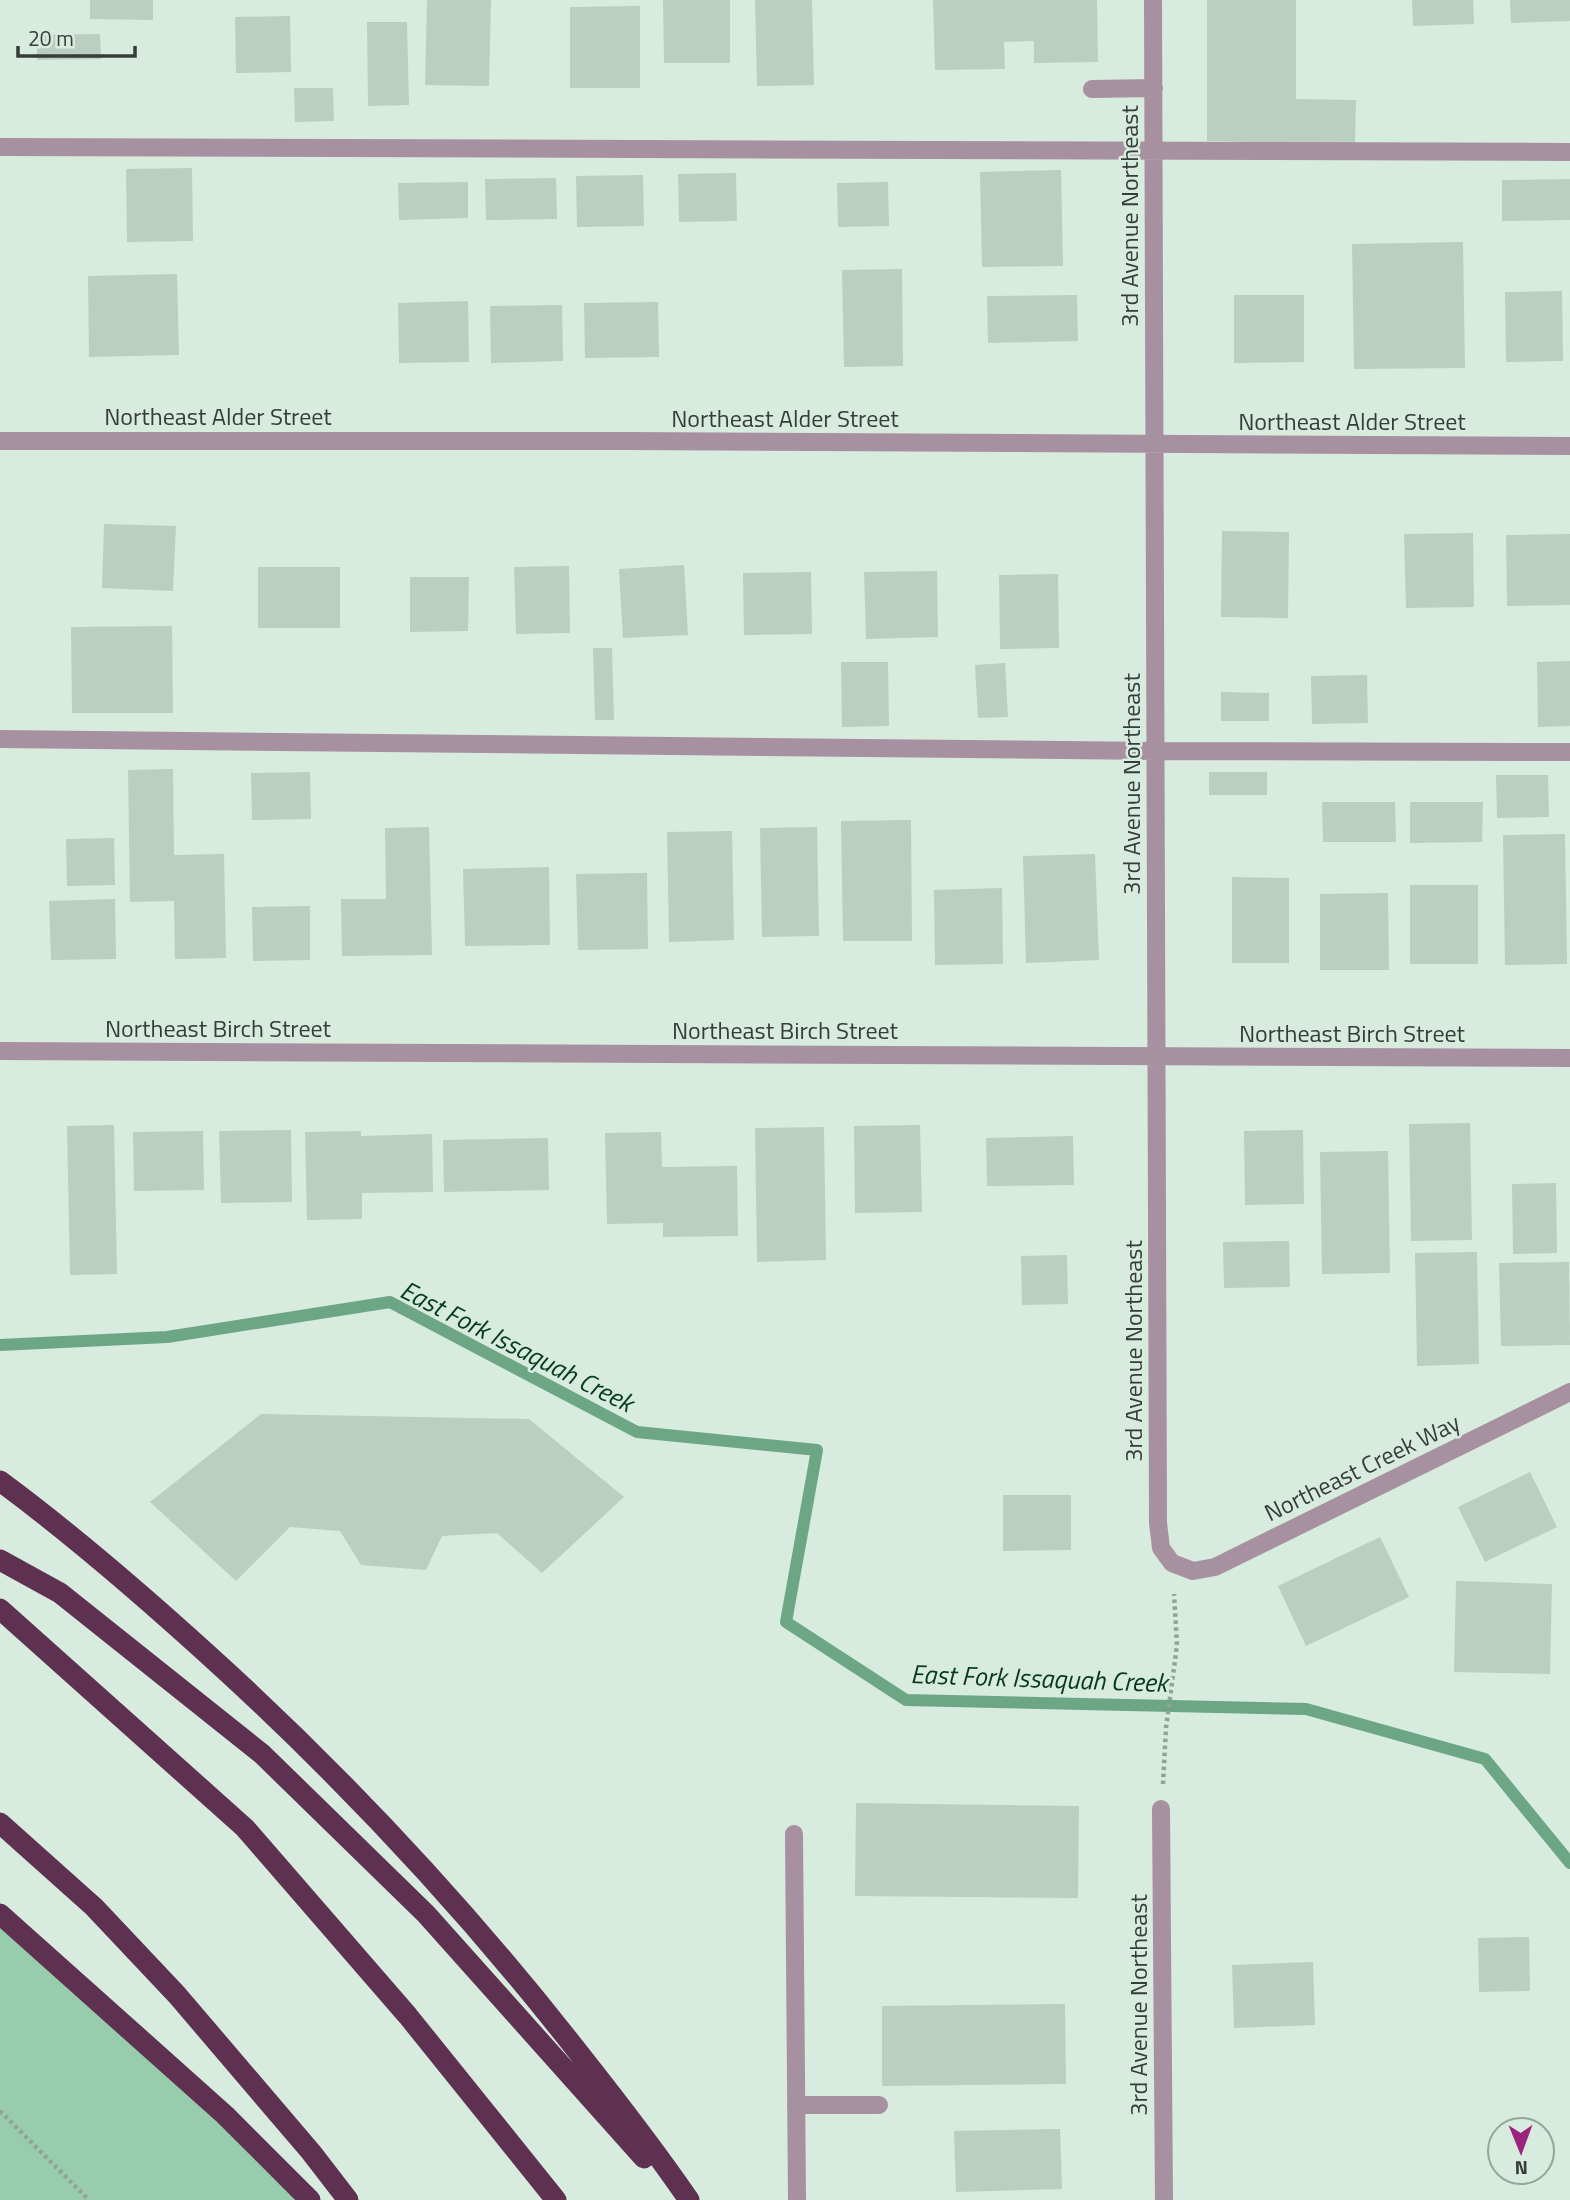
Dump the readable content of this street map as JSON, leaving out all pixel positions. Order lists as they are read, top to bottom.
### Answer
{
  "streets": {
    "street": [
      "3rd Avenue Northeast",
      "Northeast Alder Street",
      "Northeast Birch Street",
      "Northeast Creek Way"
    ]
  },
  "crossings": [
    ["3rd Avenue Northeast", "Northeast Alder Street"],
    ["3rd Avenue Northeast", "Northeast Birch Street"],
    ["3rd Avenue Northeast", "Northeast Creek Way"]
  ],
  "water": ["East Fork Issaquah Creek"],
  "scale_bar": "20 m",
  "north": "bottom"
}
